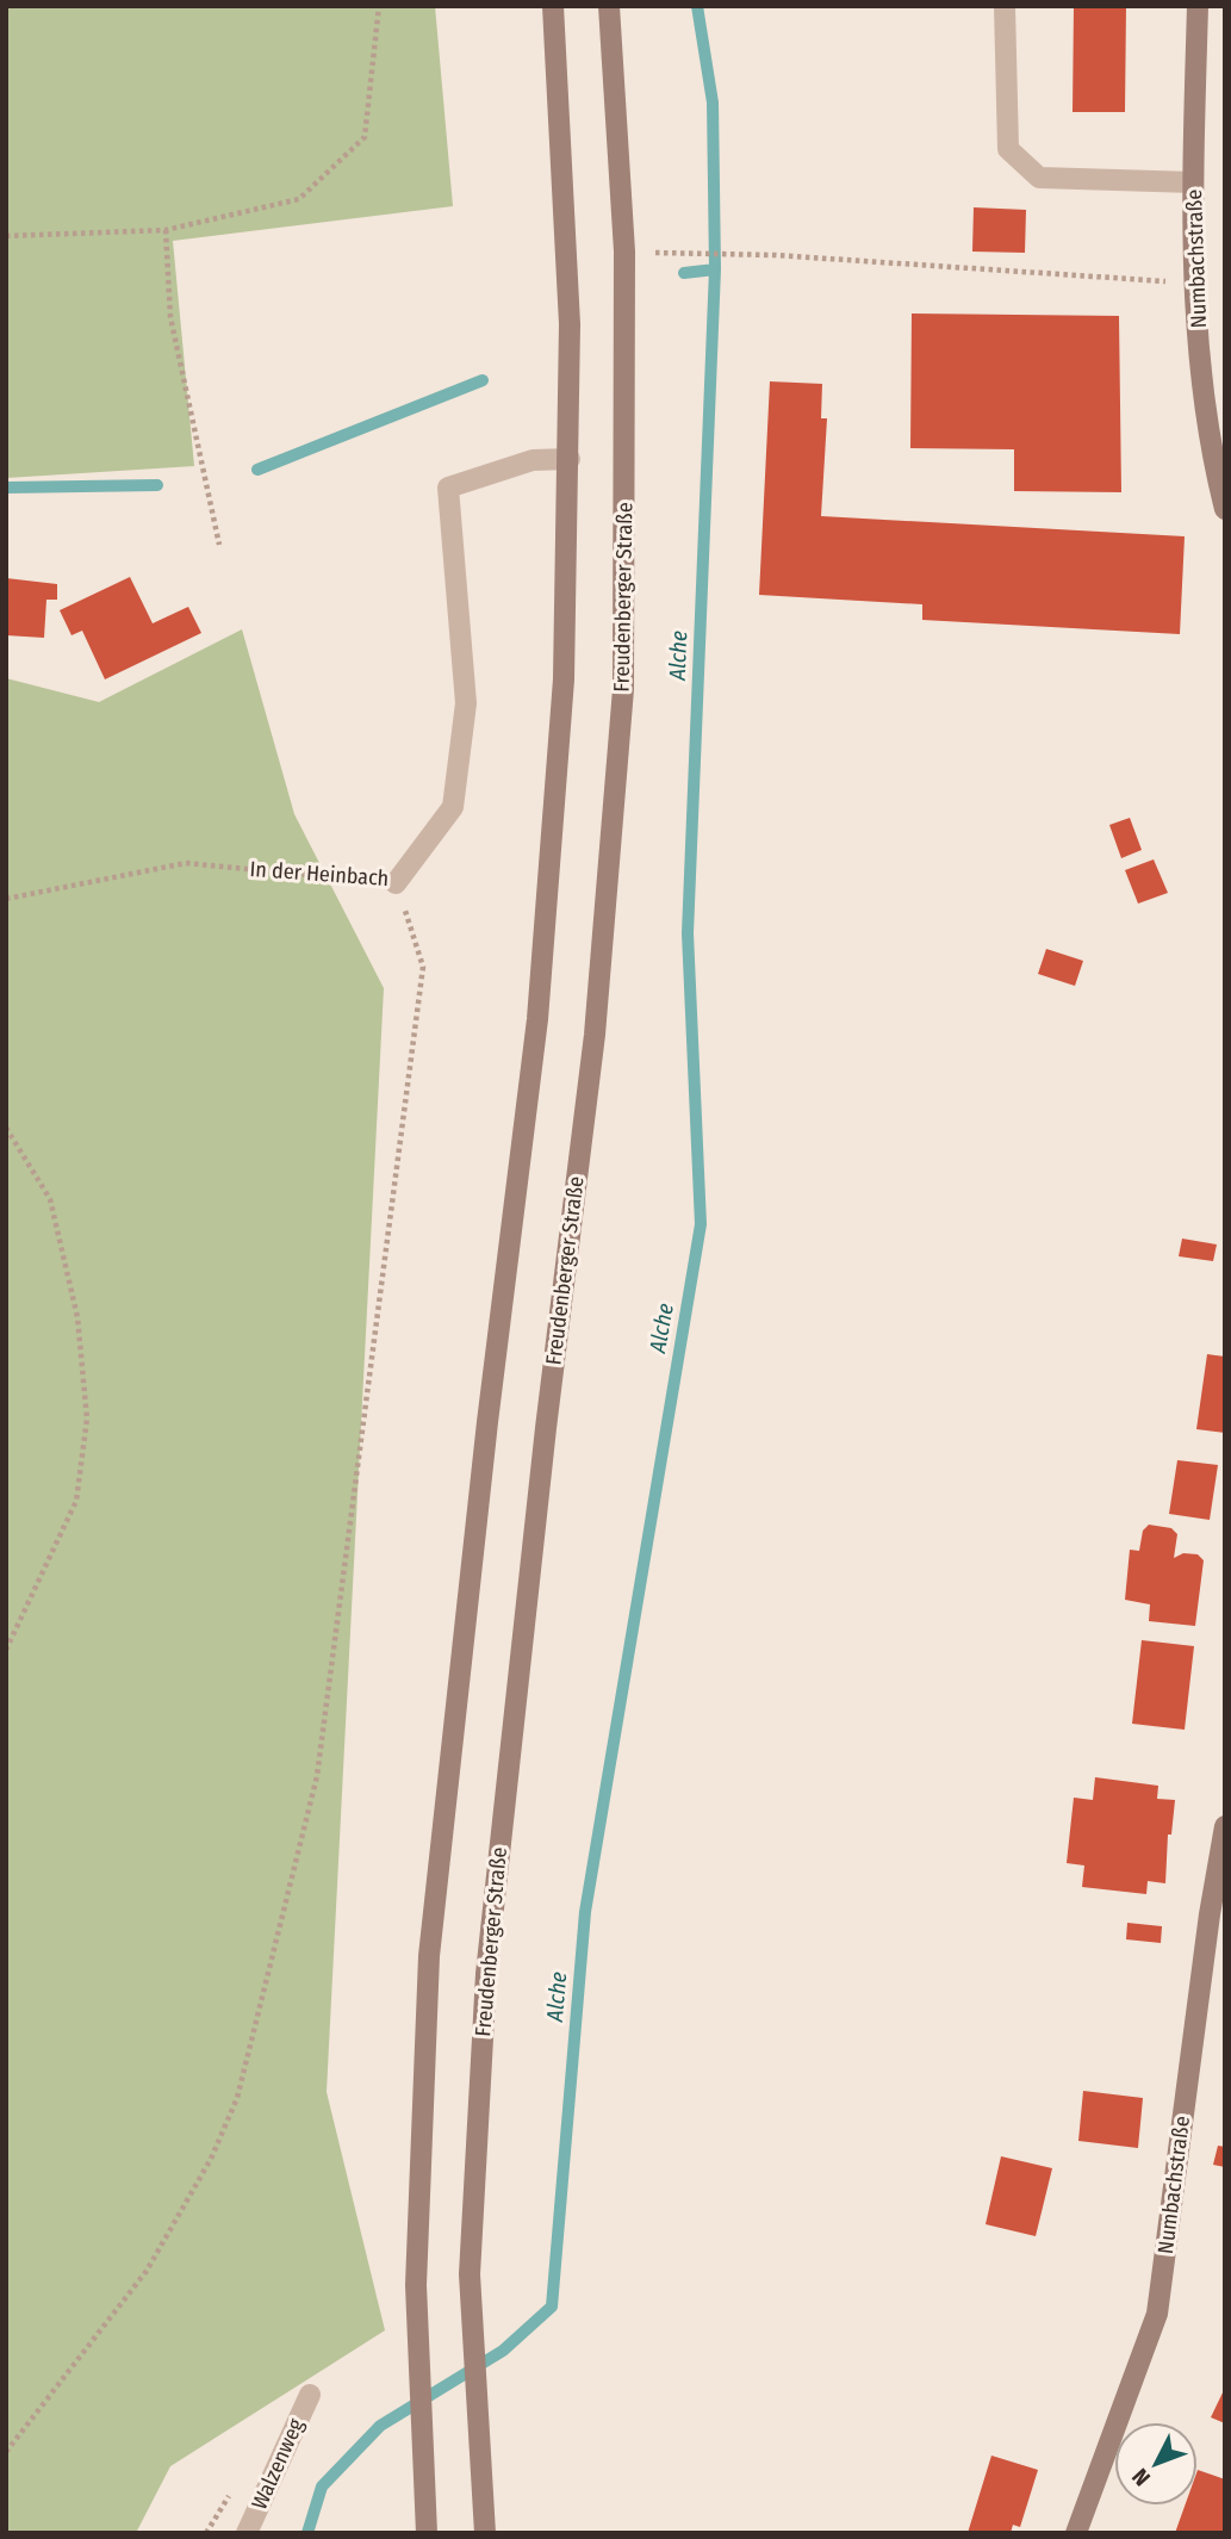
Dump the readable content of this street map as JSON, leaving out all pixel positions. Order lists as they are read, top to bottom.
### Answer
{
  "streets": {
    "main road": ["Numbachstraße", "Freudenberger Straße"],
    "street": ["In der Heinbach", "Walzenweg"]
  },
  "water": ["Alche"],
  "north": "bottom left"
}
